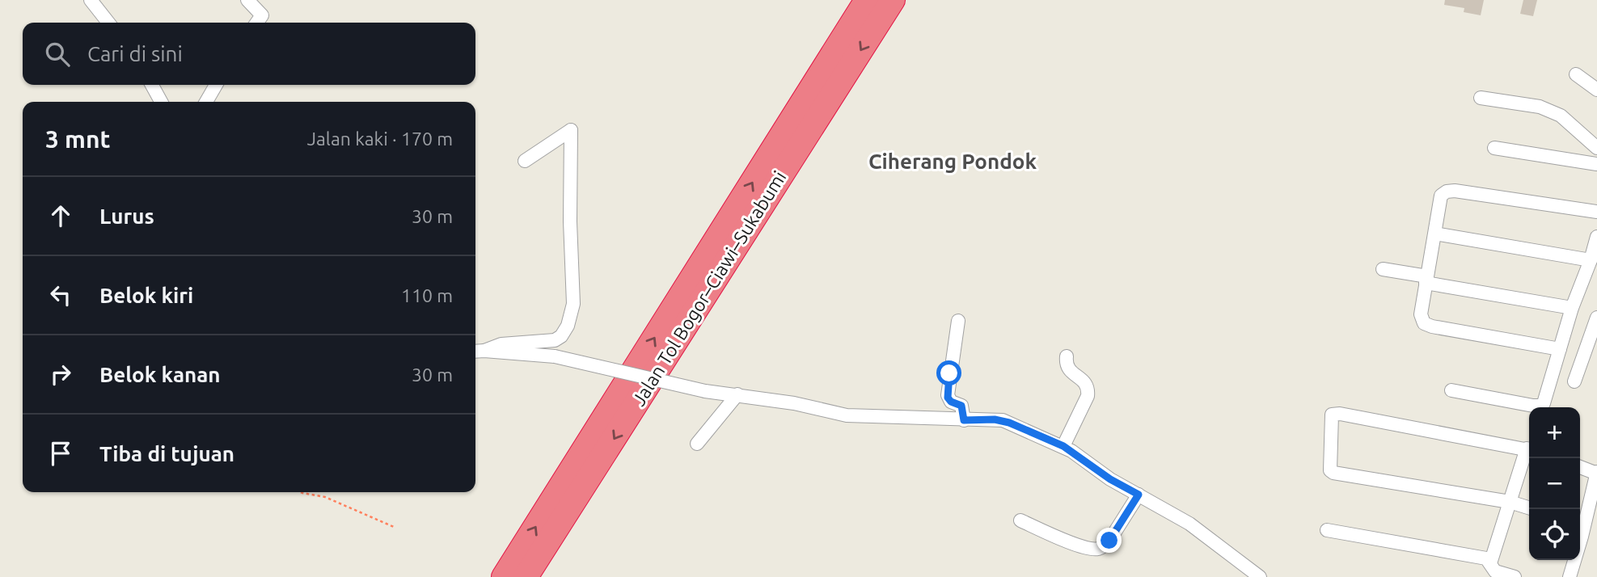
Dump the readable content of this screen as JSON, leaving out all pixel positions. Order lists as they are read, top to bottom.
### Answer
{
  "streets": {
    "highway": ["Jalan Tol Bogor–Ciawi–Sukabumi"]
  },
  "districts": ["Ciherang Pondok"],
  "page": {
    "search": "Cari di sini",
    "heading": ["3 mnt", "Jalan kaki · 170 m"],
    "list": [
      ["Lurus", "30 m"],
      ["Belok kiri", "110 m"],
      ["Belok kanan", "30 m"],
      "Tiba di tujuan"
    ],
    "map_buttons": ["+", "−"]
  }
}
